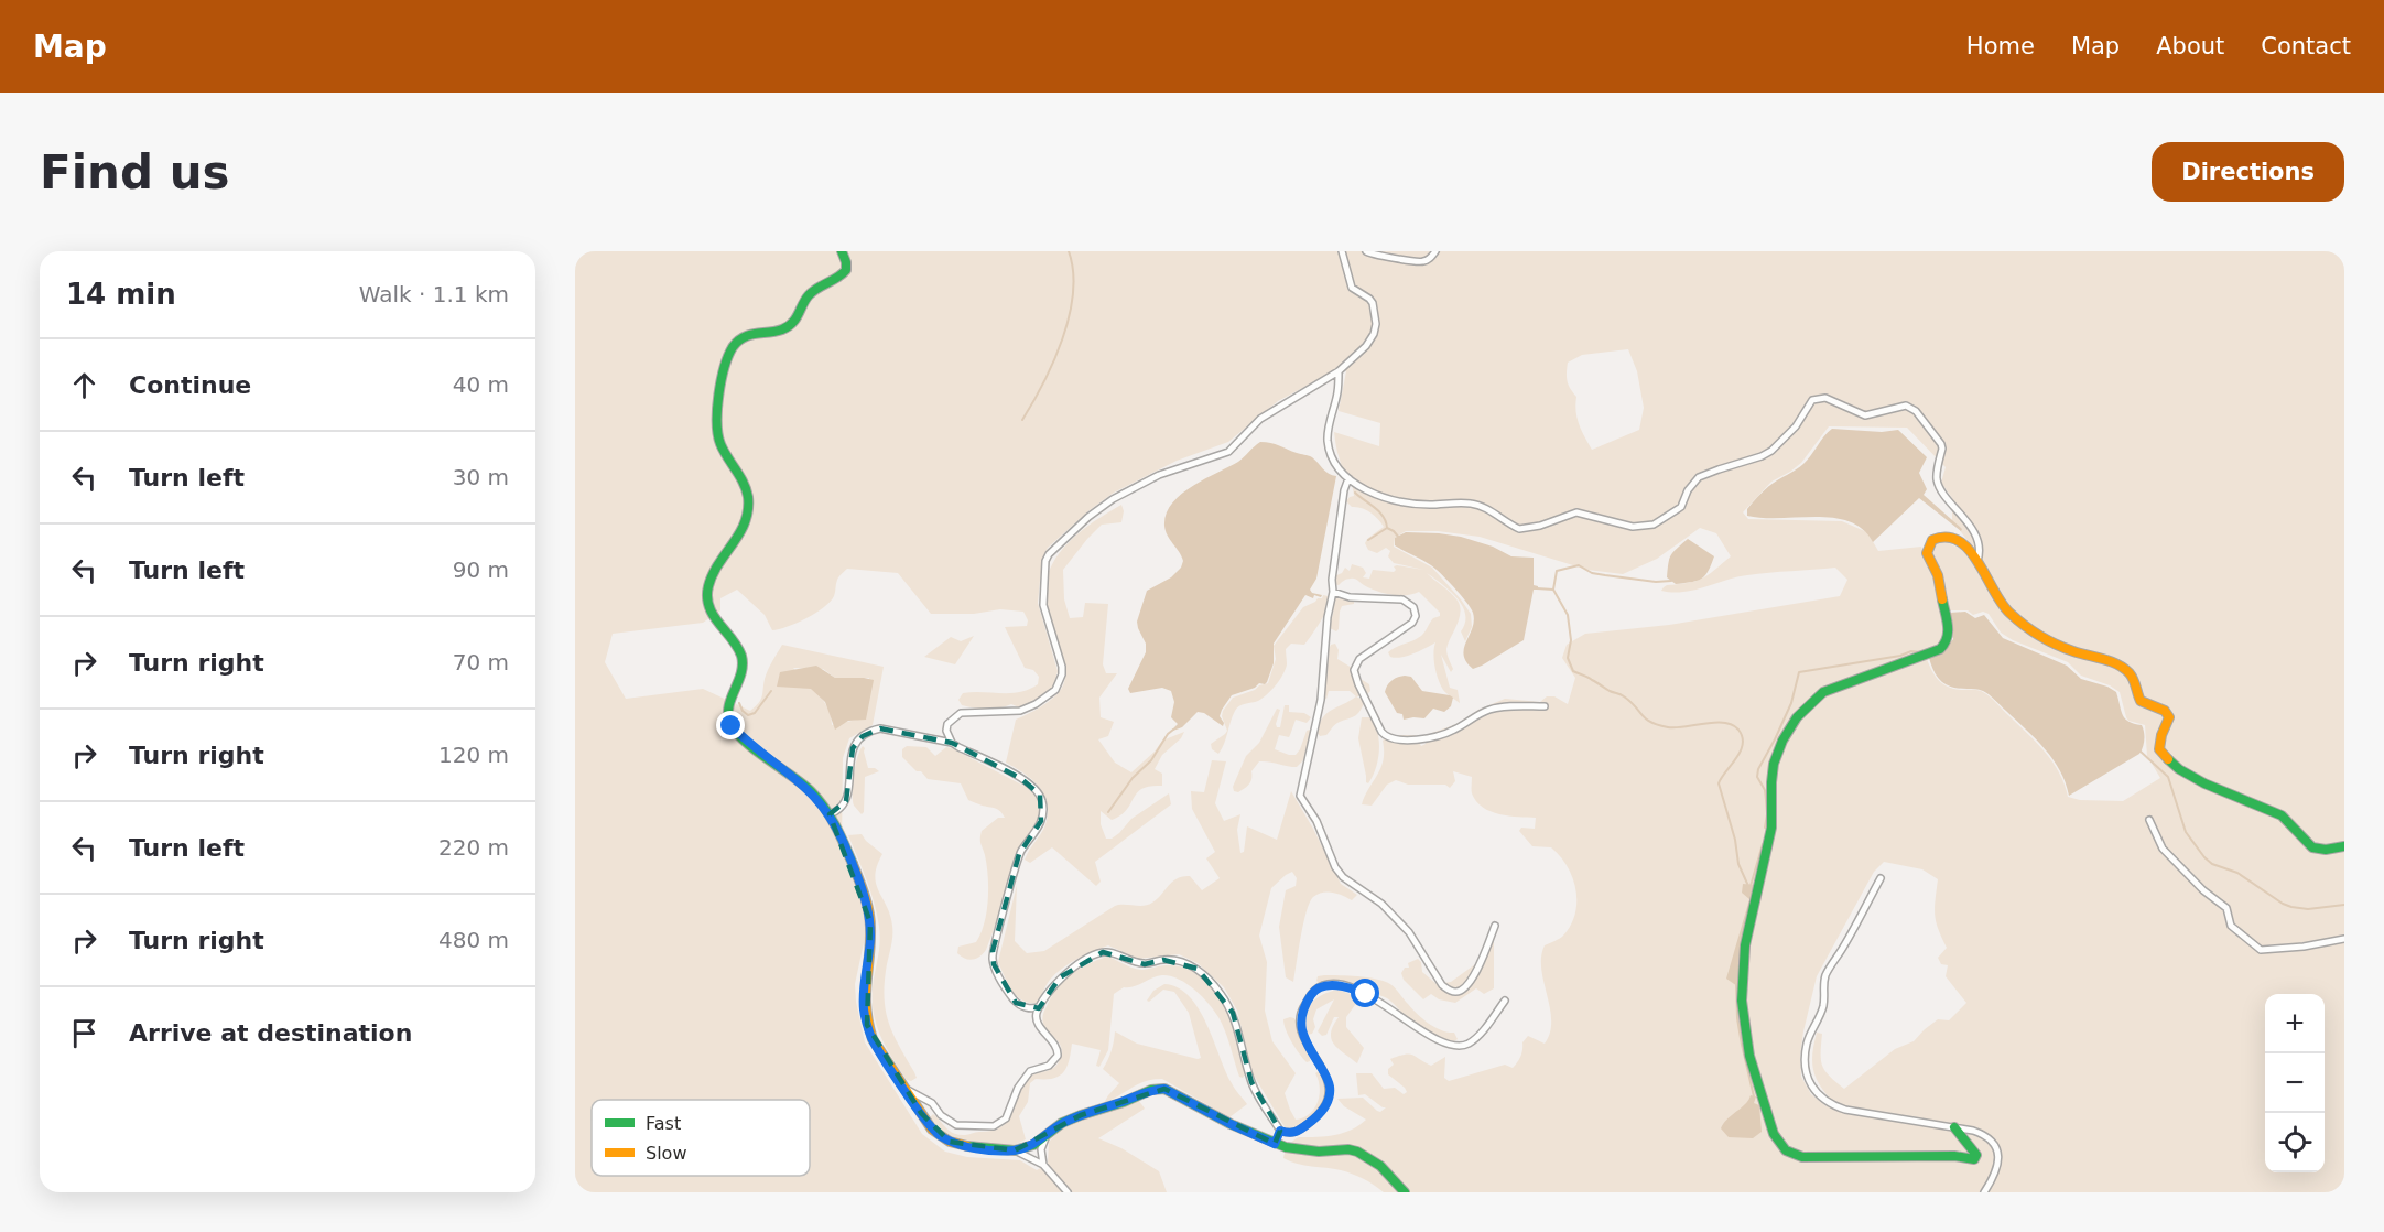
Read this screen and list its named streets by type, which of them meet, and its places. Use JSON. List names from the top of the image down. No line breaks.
{"legend":["Fast","Slow"],"page":{"header":"Map","nav":["Home","Map","About","Contact"],"buttons":"Directions","title":"Find us","heading":["14 min","Walk · 1.1 km"],"list":[["Continue","40 m"],["Turn left","30 m"],["Turn left","90 m"],["Turn right","70 m"],["Turn right","120 m"],["Turn left","220 m"],["Turn right","480 m"],"Arrive at destination"],"map_buttons":["+","−"]}}
